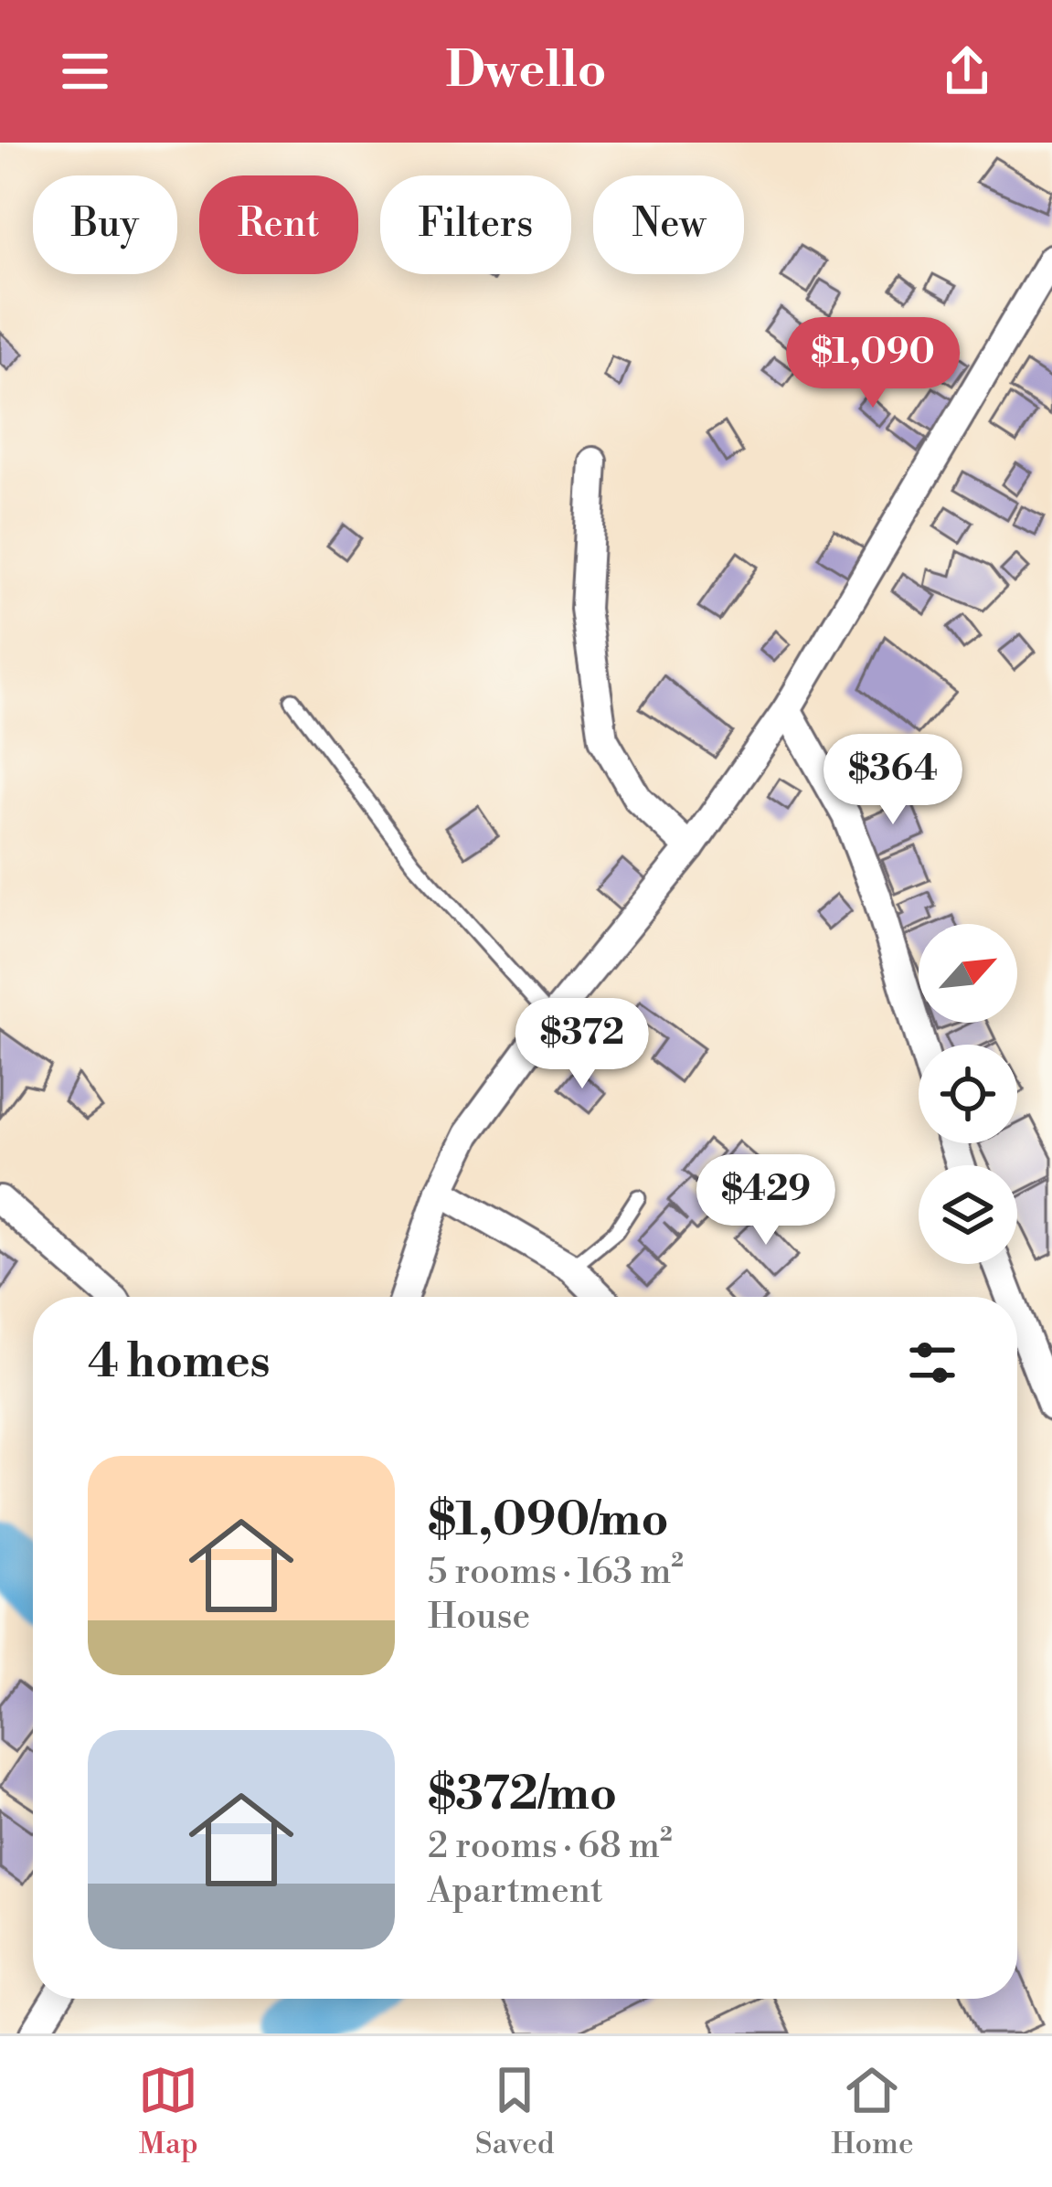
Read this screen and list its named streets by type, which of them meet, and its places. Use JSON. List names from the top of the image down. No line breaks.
{"north":"top right","page":{"header":"Dwello","chip":["Buy","Rent","Filters","New"],"price":["$1,090","$364","$372","$429"],"heading":"4 homes","list":[{"name":"$1,090/mo","note":"5 rooms · 163 m² · House"},{"name":"$372/mo","note":"2 rooms · 68 m² · Apartment"}],"tabs":["Map","Saved","Home"]}}
